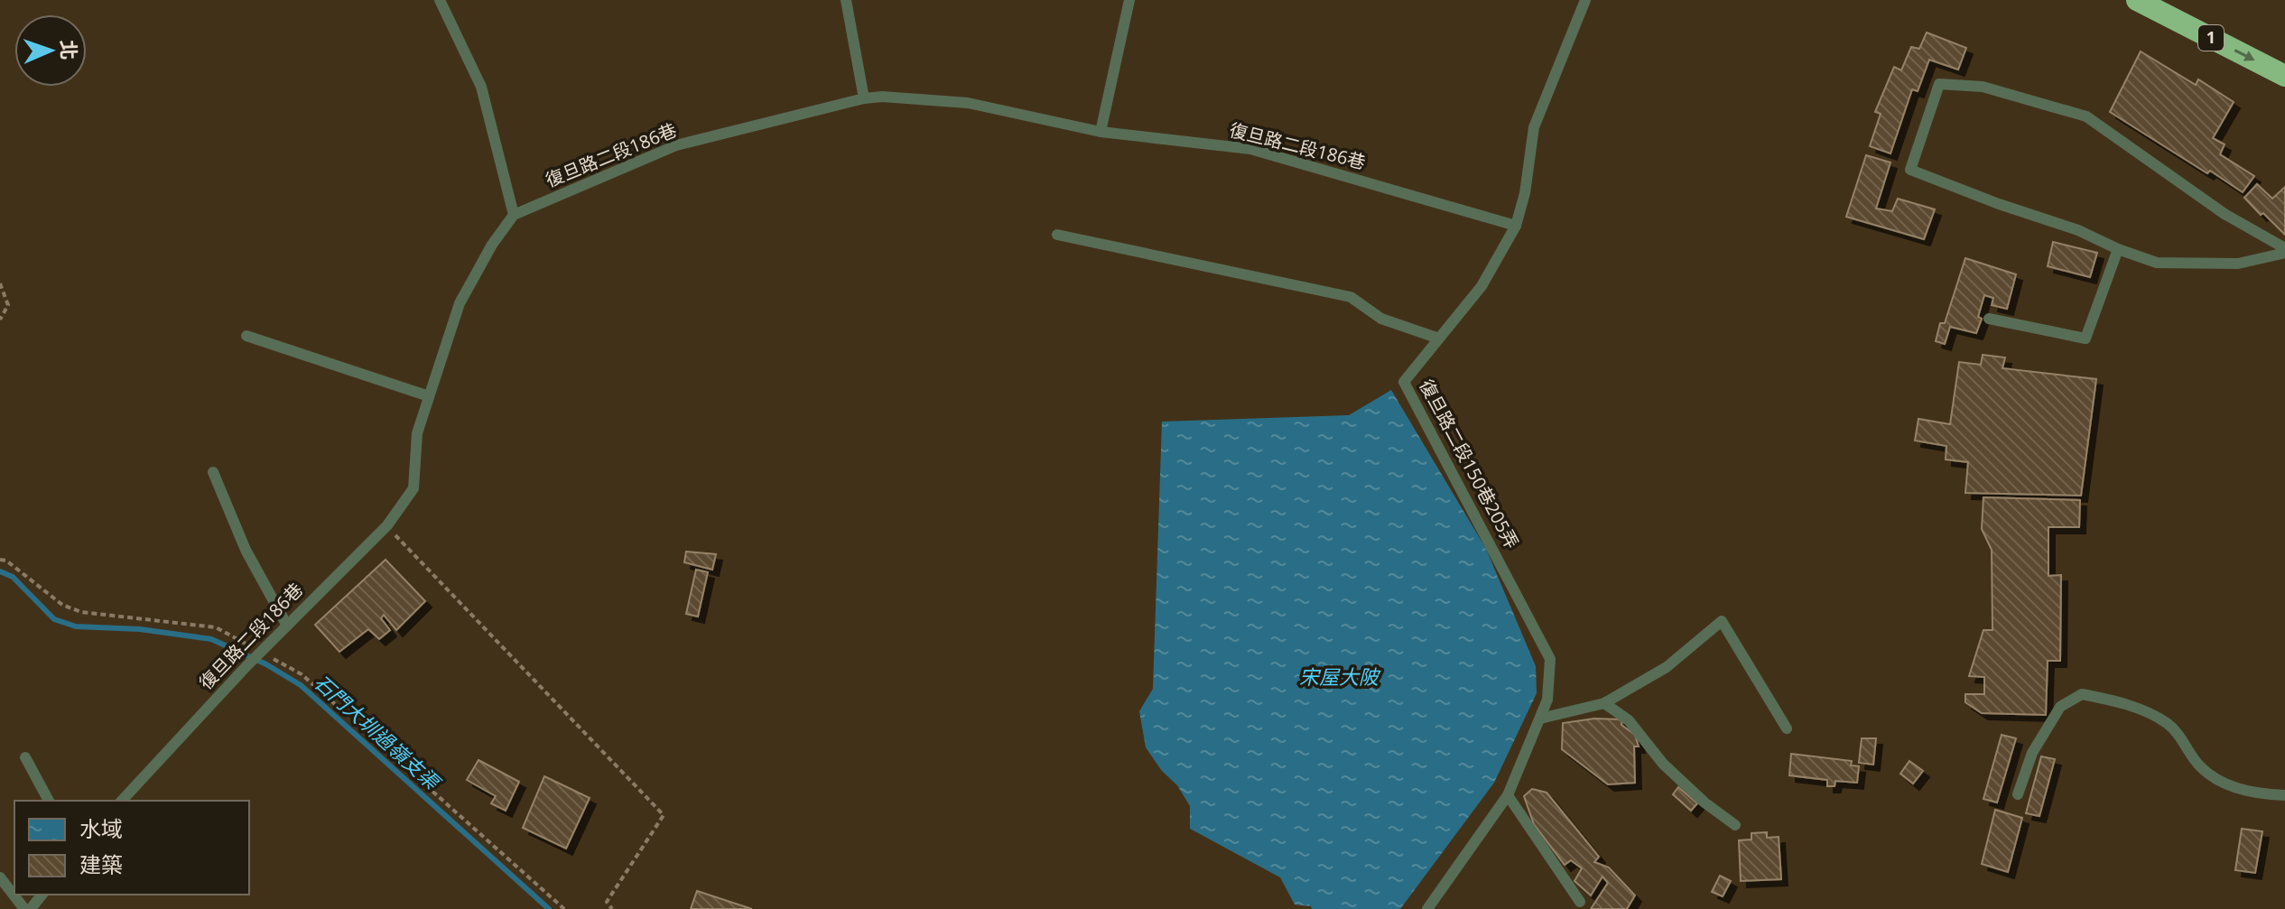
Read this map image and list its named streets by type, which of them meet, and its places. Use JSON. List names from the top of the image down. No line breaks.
{"streets":{"highway":["1"],"lane":["復旦路二段186巷","復旦路二段150巷205弄"]},"crossings":[["復旦路二段186巷","復旦路二段150巷205弄"]],"water":["宋屋大陂","石門大圳過嶺支渠"],"legend":["水域","建築"],"north":"right"}
